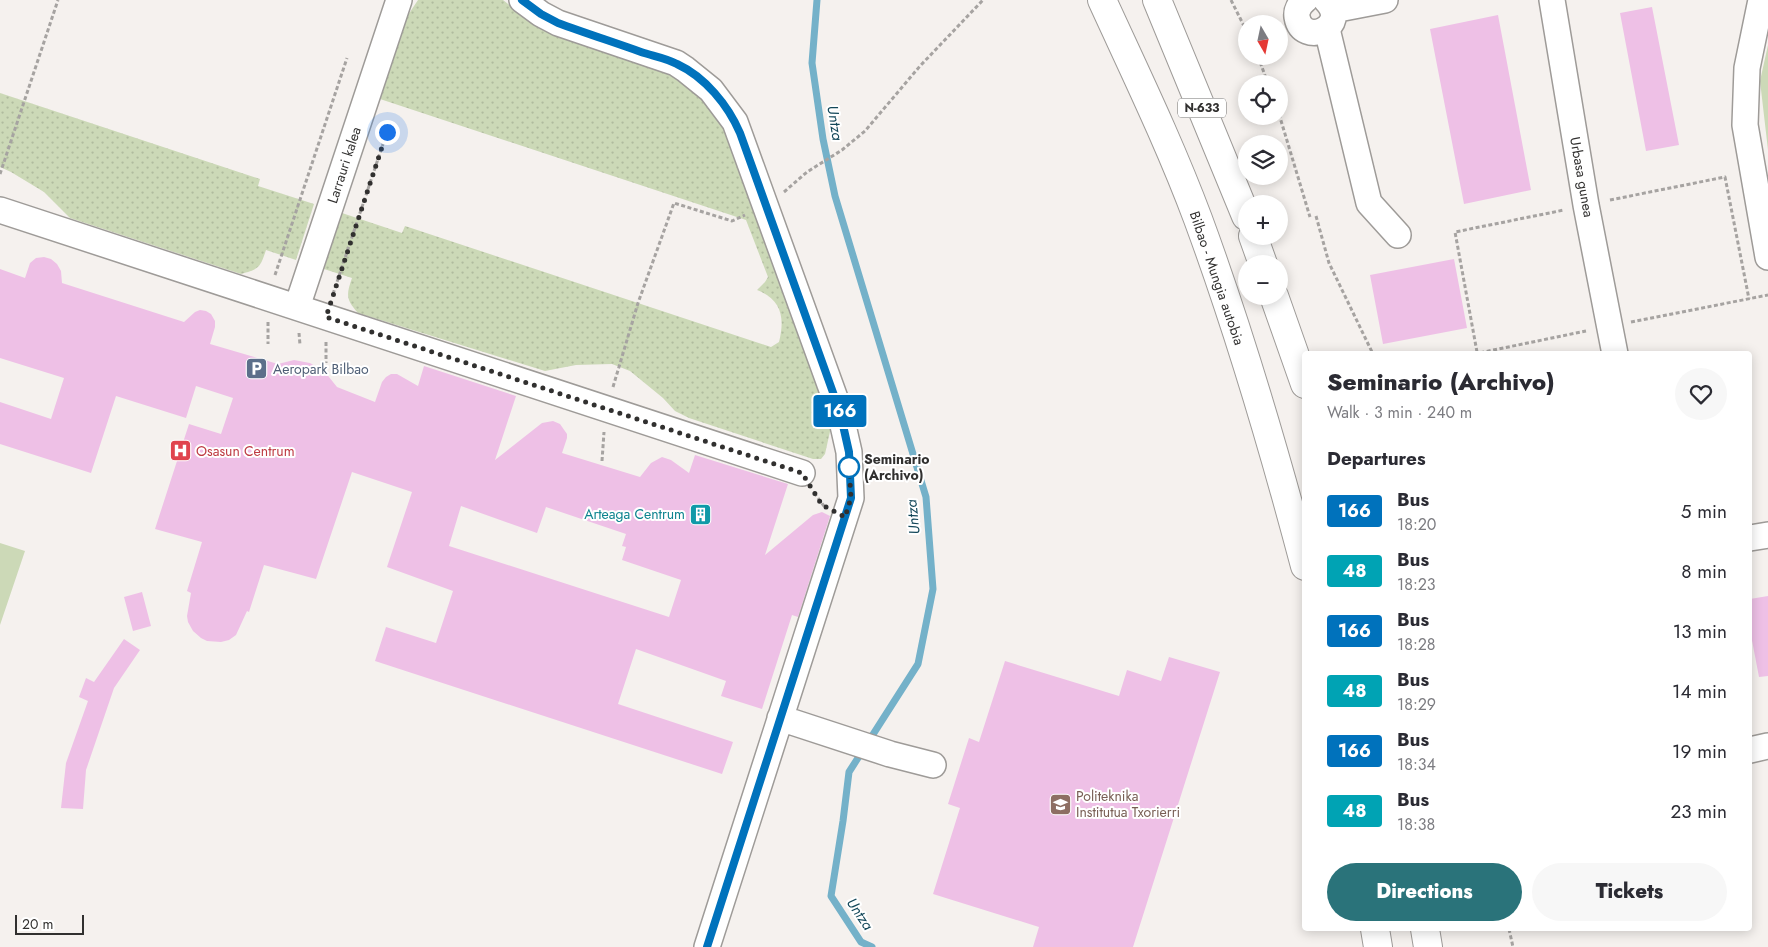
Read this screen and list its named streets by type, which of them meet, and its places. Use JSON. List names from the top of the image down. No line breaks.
{"streets":{"highway":["N-633","Bilbao - Mungia autobia"],"street":["Larrauri kalea","Urbasa gunea"]},"water":["Untza"],"places":{"parking":["Aeropark Bilbao"],"hospital":["Osasun Centrum"],"other":["Seminario (Archivo)"],"building":["Arteaga Centrum"],"school or university":["Politeknika Institutua Txorierri"]},"lines":["bus line 166"],"scale_bar":"20 m","north":"bottom","page":{"on_map":"166","map_buttons":["+","−"],"heading":[["Seminario (Archivo)","Walk · 3 min · 240 m"],"Departures"],"list":[{"mark":"166","name":"Bus","note":"18:20","value":"5 min"},{"mark":"48","name":"Bus","note":"18:23","value":"8 min"},{"mark":"166","name":"Bus","note":"18:28","value":"13 min"},{"mark":"48","name":"Bus","note":"18:29","value":"14 min"},{"mark":"166","name":"Bus","note":"18:34","value":"19 min"},{"mark":"48","name":"Bus","note":"18:38","value":"23 min"}],"buttons":["Directions","Tickets"],"scale":"20 m"}}
